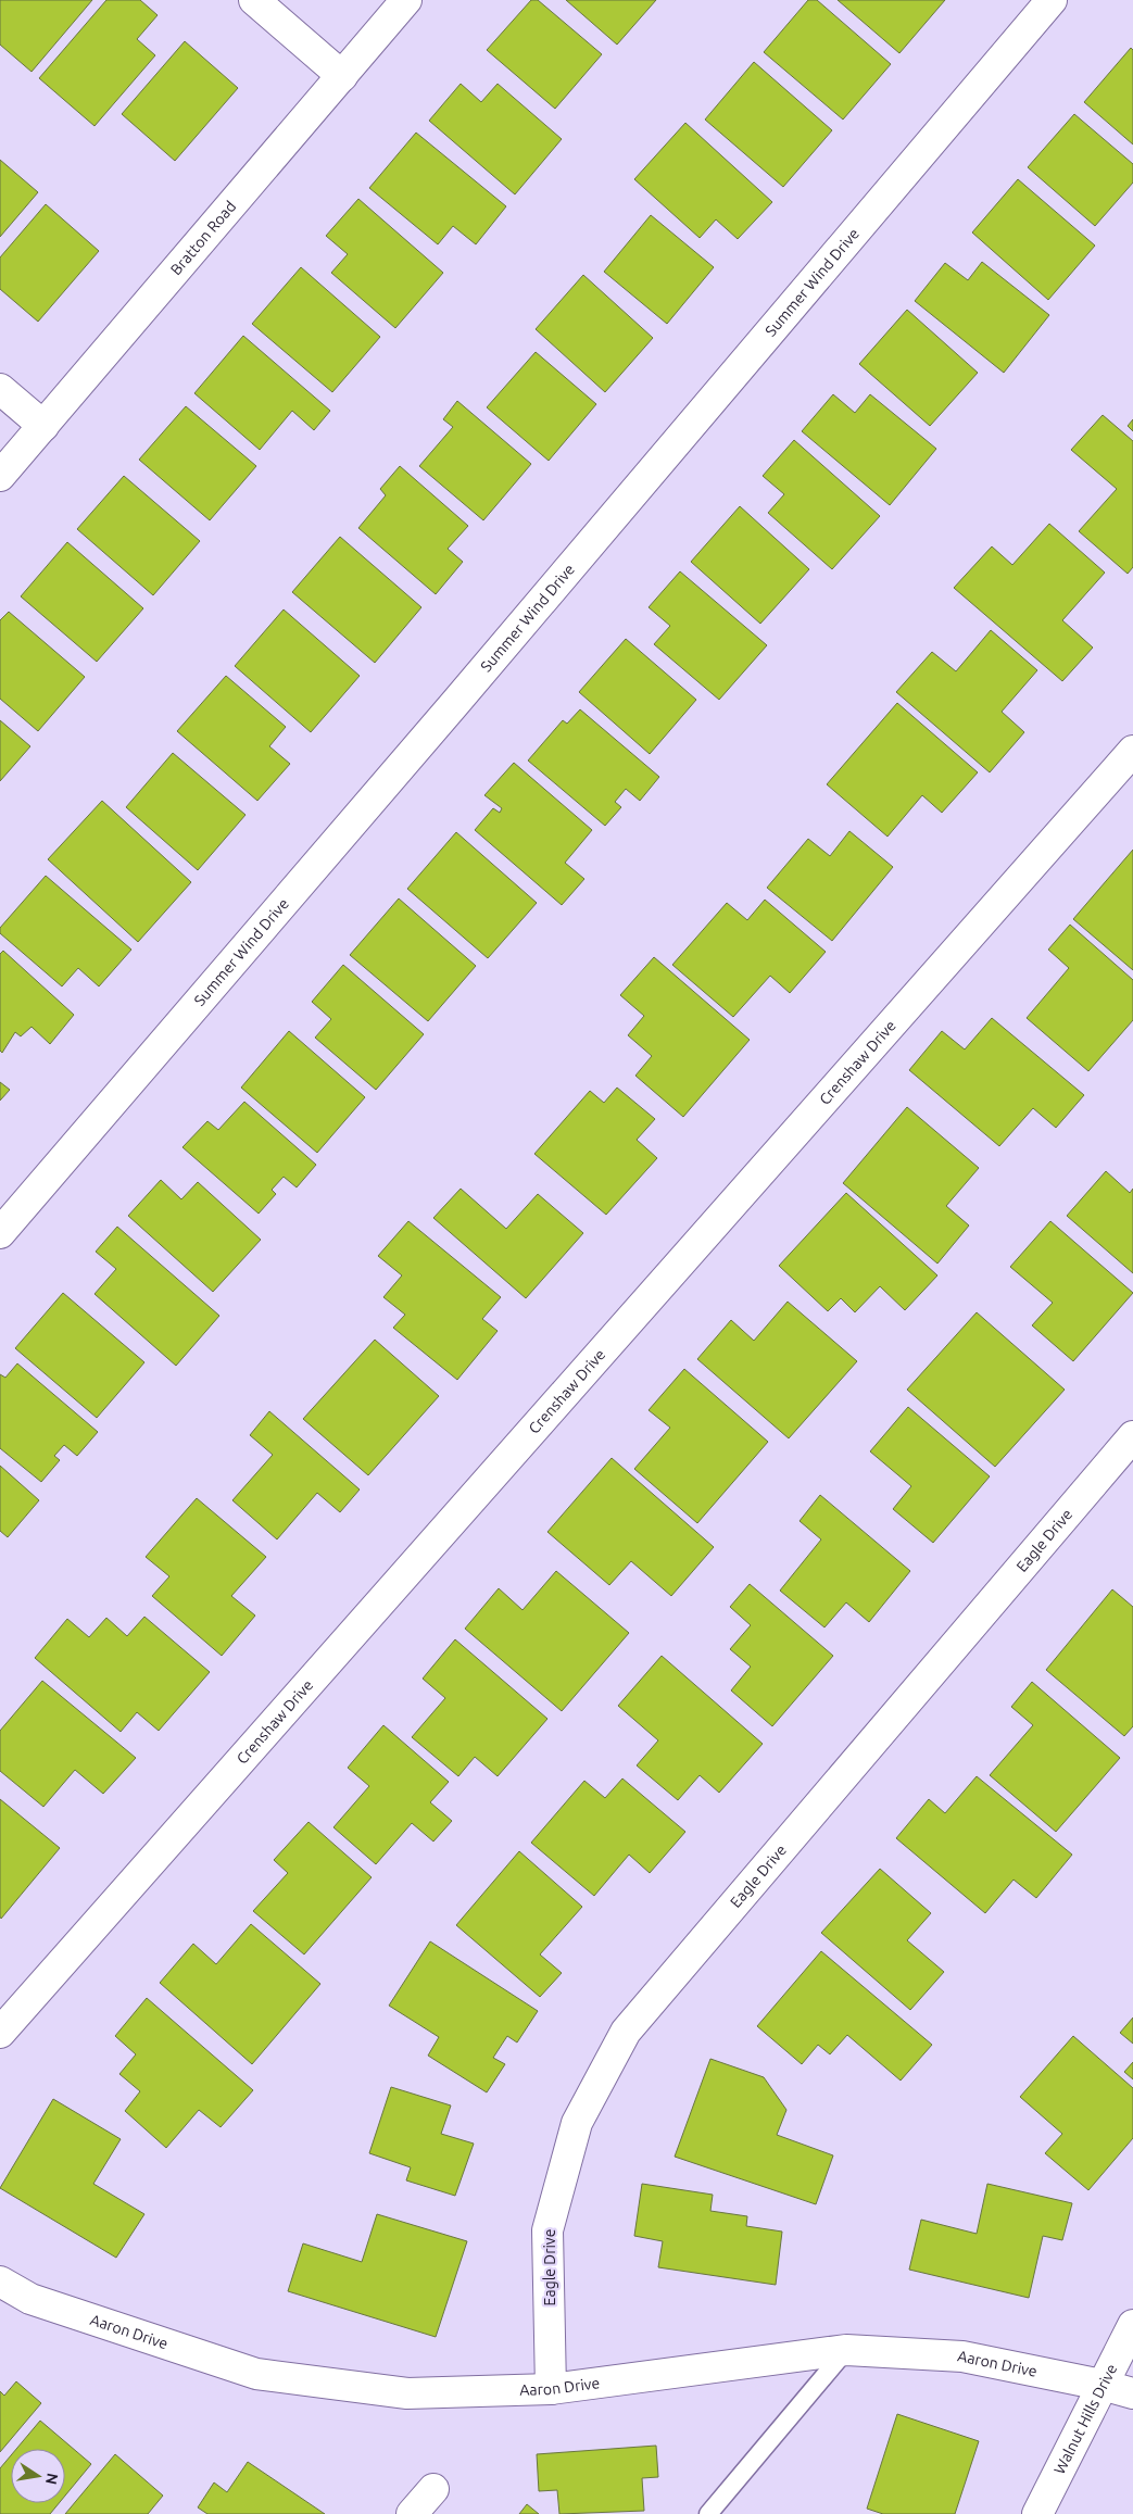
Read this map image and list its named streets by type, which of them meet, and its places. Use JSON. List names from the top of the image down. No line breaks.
{"streets":{"street":["Bratton Road","Summer Wind Drive","Crenshaw Drive","Eagle Drive","Aaron Drive","Walnut Hills Drive"]},"crossings":[["Eagle Drive","Aaron Drive"],["Aaron Drive","Walnut Hills Drive"]],"north":"right"}
